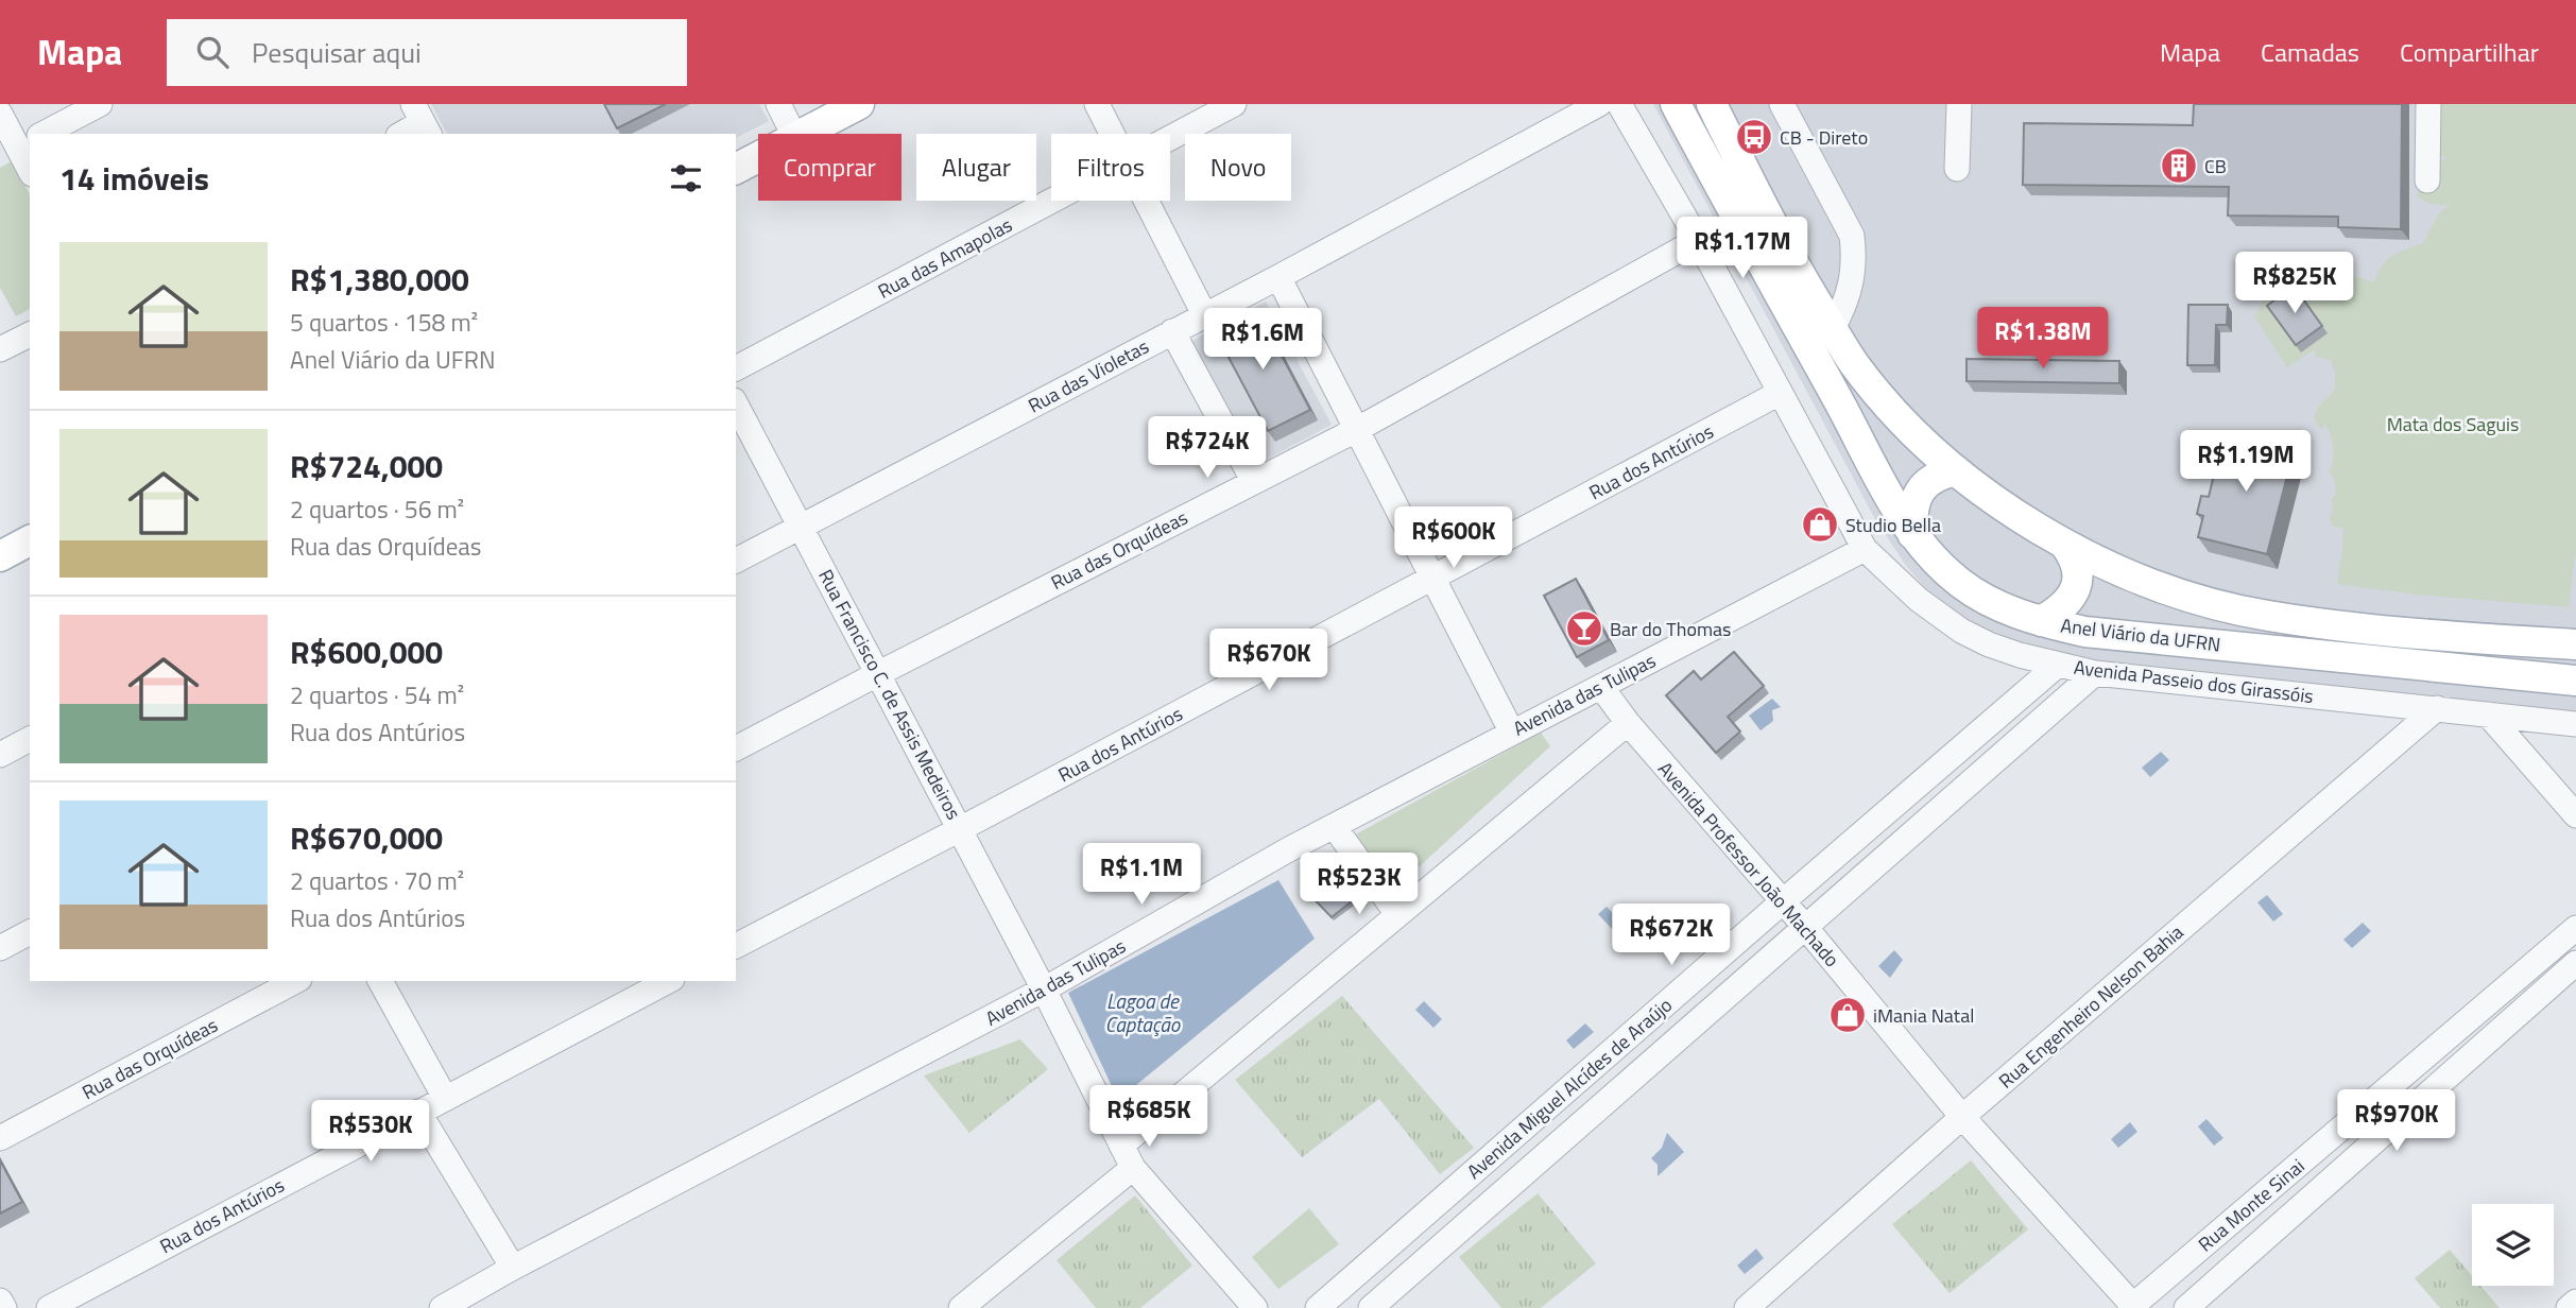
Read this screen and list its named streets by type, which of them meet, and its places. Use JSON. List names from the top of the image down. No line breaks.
{"streets":{"main road":["Anel Viário da UFRN"],"street":["Rua das Amapolas","Rua das Violetas","Rua dos Antúrios","Rua das Orquídeas","Avenida Passeio dos Girassóis","Rua Francisco C. de Assis Medeiros","Avenida das Tulipas","Avenida Professor João Machado","Rua Engenheiro Nelson Bahia","Avenida Miguel Alcídes de Araújo","Rua Monte Sinai"]},"crossings":[["Rua das Violetas","Rua Francisco C. de Assis Medeiros"],["Rua dos Antúrios","Avenida Passeio dos Girassóis"],["Rua dos Antúrios","Rua Francisco C. de Assis Medeiros"],["Rua das Orquídeas","Avenida Passeio dos Girassóis"],["Rua das Orquídeas","Rua Francisco C. de Assis Medeiros"],["Avenida Passeio dos Girassóis","Avenida das Tulipas"],["Avenida Passeio dos Girassóis","Rua Engenheiro Nelson Bahia"],["Avenida Passeio dos Girassóis","Avenida Miguel Alcídes de Araújo"],["Rua Francisco C. de Assis Medeiros","Avenida das Tulipas"],["Avenida das Tulipas","Avenida Professor João Machado"],["Avenida Professor João Machado","Rua Engenheiro Nelson Bahia"],["Avenida Professor João Machado","Avenida Miguel Alcídes de Araújo"],["Avenida Professor João Machado","Rua Monte Sinai"]],"water":["Lagoa de Captação"],"parks":["Mata dos Saguis"],"places":{"bus stop":["CB - Direto"],"building":["CB"],"shop":["Studio Bella","iMania Natal"],"bar":["Bar do Thomas"]},"page":{"header":"Mapa","search":"Pesquisar aqui","nav":["Mapa","Camadas","Compartilhar"],"chip":["Comprar","Alugar","Filtros","Novo"],"heading":"14 imóveis","price":["R$1.17M","R$825K","R$1.38M","R$1.6M","R$724K","R$1.19M","R$600K","R$670K","R$1.1M","R$523K","R$672K","R$685K","R$970K","R$530K"],"list":[{"name":"R$1,380,000","note":"5 quartos · 158 m² · Anel Viário da UFRN"},{"name":"R$724,000","note":"2 quartos · 56 m² · Rua das Orquídeas"},{"name":"R$600,000","note":"2 quartos · 54 m² · Rua dos Antúrios"},{"name":"R$670,000","note":"2 quartos · 70 m² · Rua dos Antúrios"}]}}
